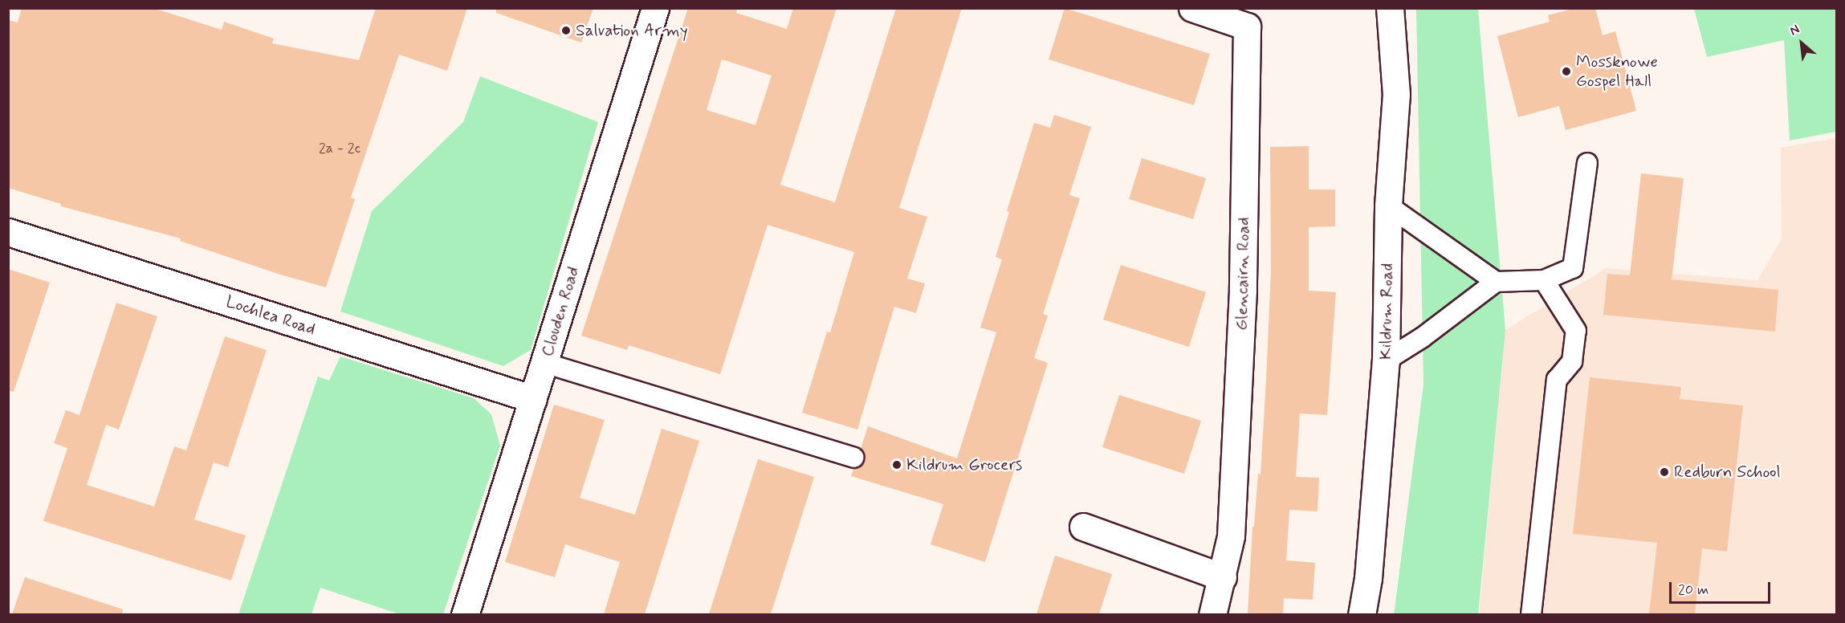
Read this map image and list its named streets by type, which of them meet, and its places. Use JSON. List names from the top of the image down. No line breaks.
{"streets":{"street":["Glencairn Road","Clouden Road","Kildrum Road","Lochlea Road"]},"crossings":[["Clouden Road","Lochlea Road"]],"places":["Salvation Army","Mossknowe Gospel Hall","Kildrum Grocers","Redburn School"],"house_numbers":["2a - 2c"],"scale_bar":"20 m","north":"top left"}
